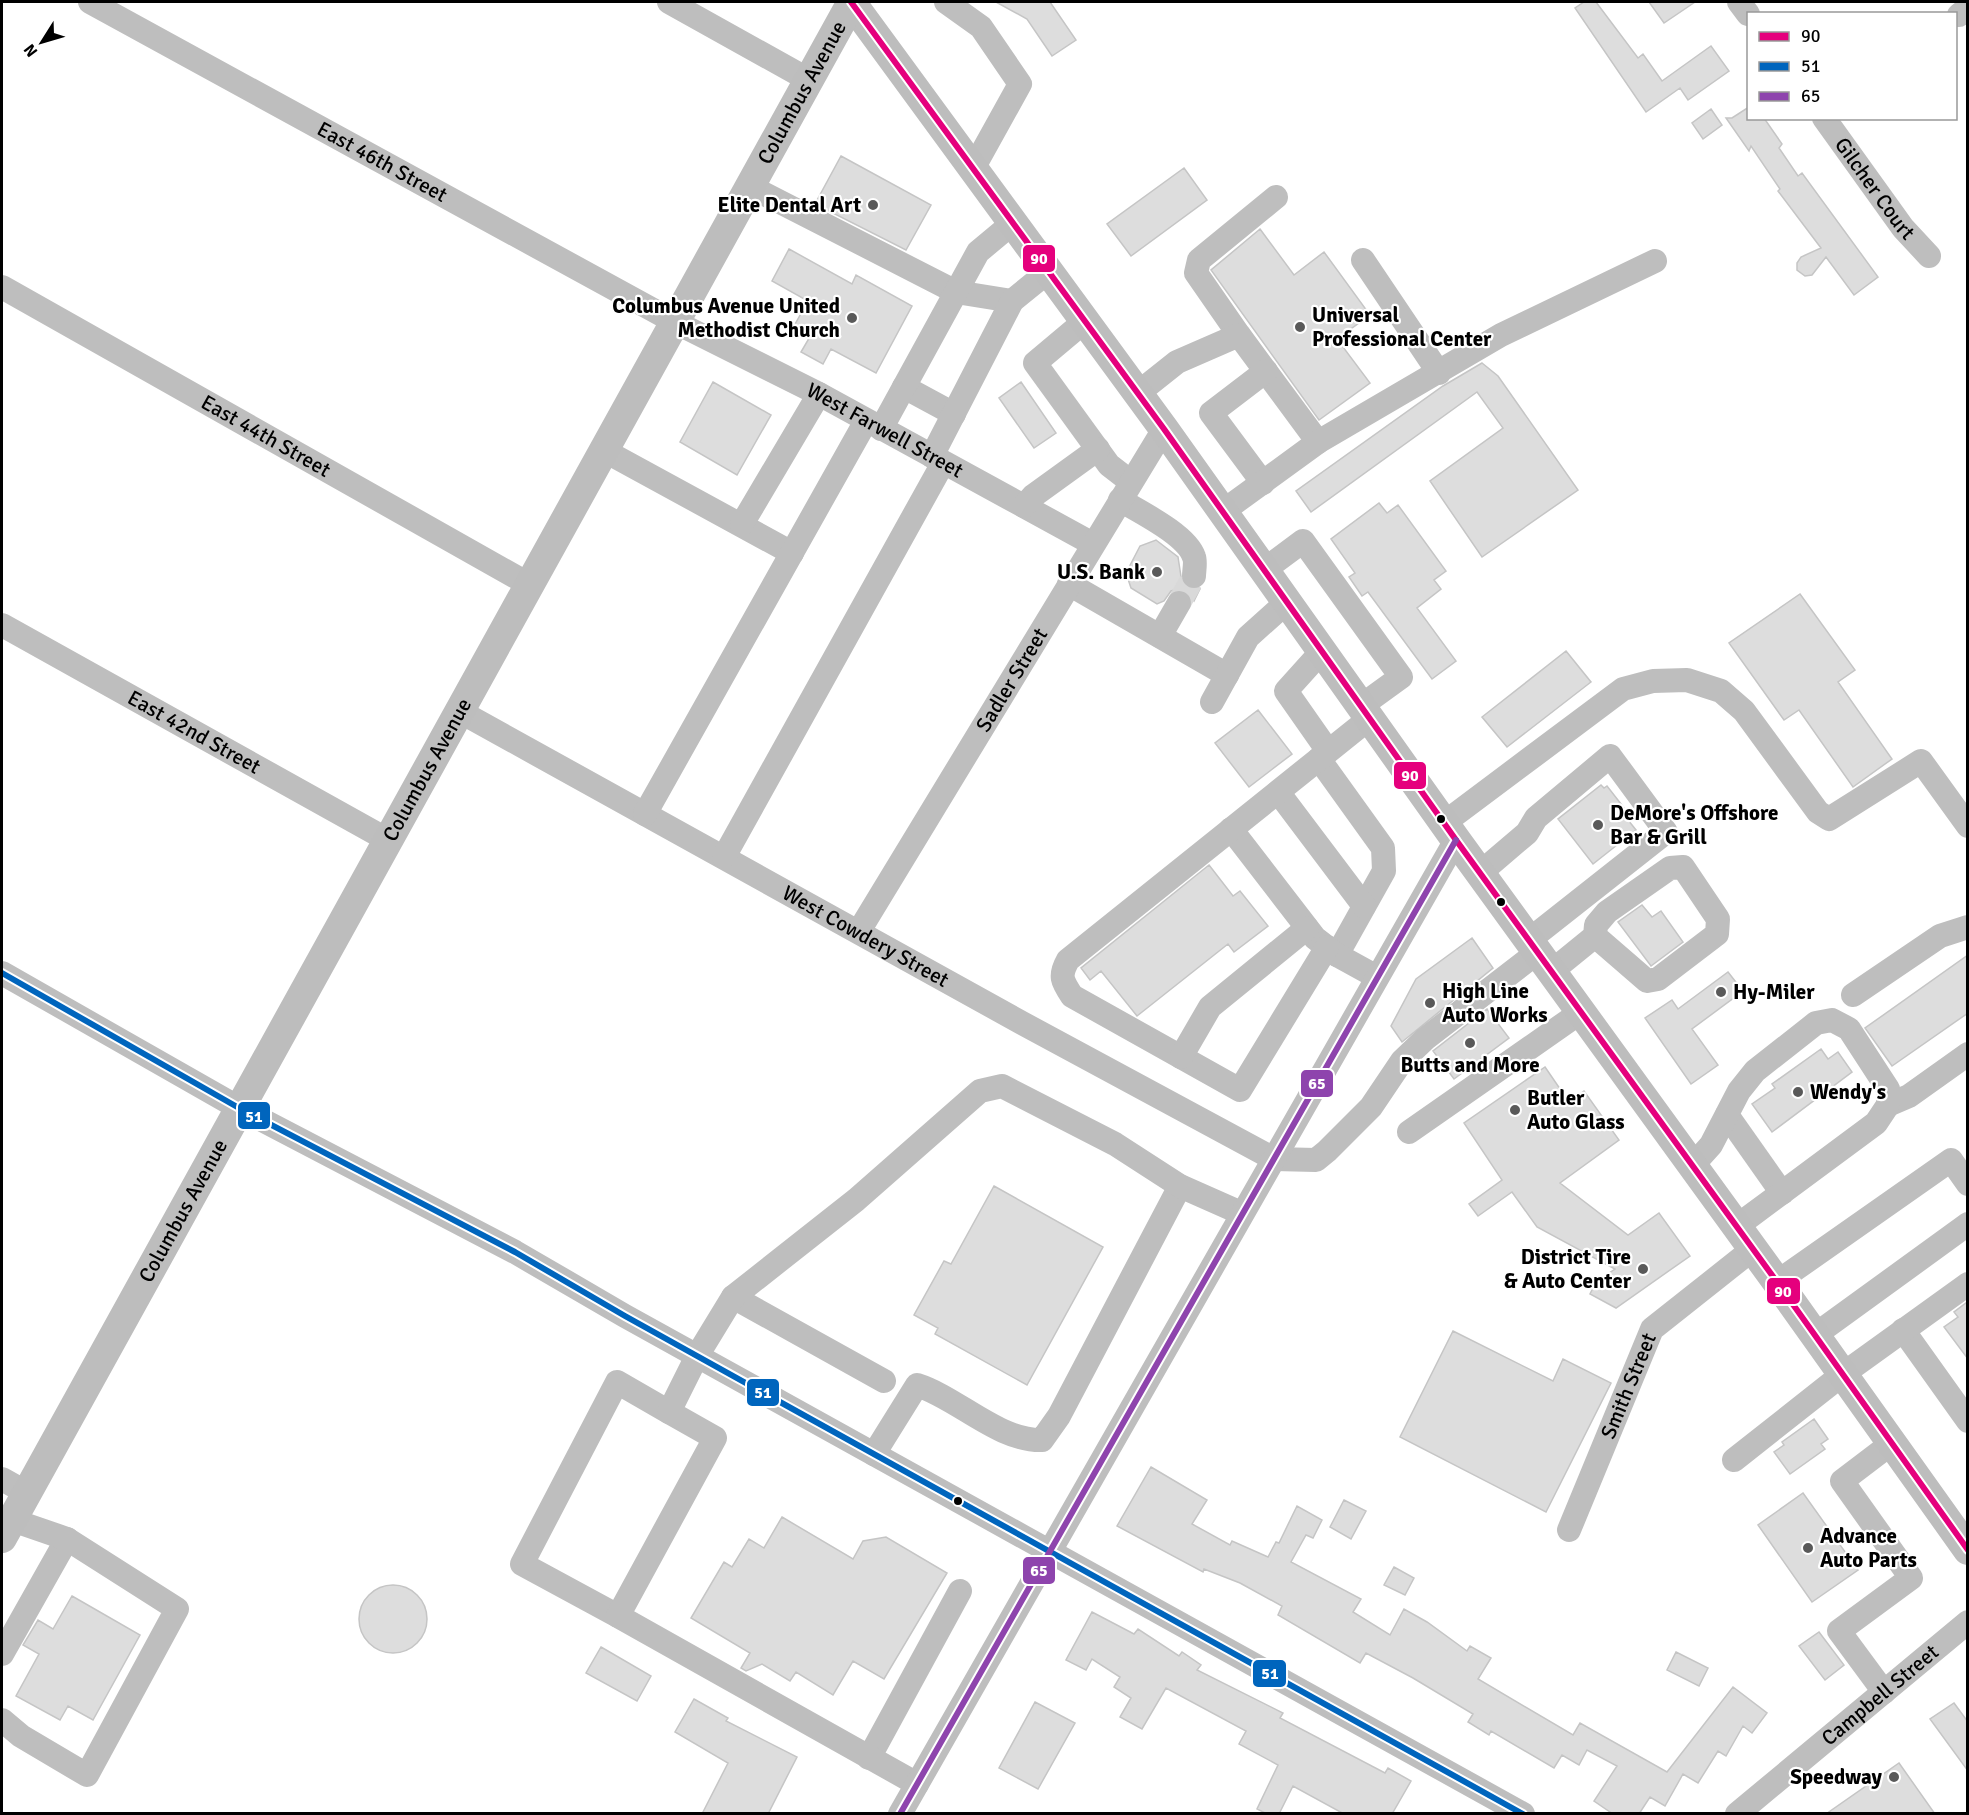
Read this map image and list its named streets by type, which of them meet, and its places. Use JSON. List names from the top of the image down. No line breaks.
{"streets":{"main road":["Columbus Avenue"],"street":["East 46th Street","Gilcher Court","West Farwell Street","East 44th Street","Sadler Street","East 42nd Street","West Cowdery Street","Smith Street","Campbell Street"]},"crossings":[["Columbus Avenue","East 46th Street"],["Columbus Avenue","West Farwell Street"],["Columbus Avenue","East 44th Street"],["Columbus Avenue","East 42nd Street"],["Columbus Avenue","West Cowdery Street"],["East 46th Street","West Farwell Street"],["West Farwell Street","Sadler Street"],["Sadler Street","West Cowdery Street"]],"places":["Elite Dental Art","Columbus Avenue United Methodist Church","Universal Professional Center","U.S. Bank","DeMore's Offshore Bar & Grill","Hy-Miler","High Line Auto Works","Butts and More","Wendy's","Butler Auto Glass","District Tire & Auto Center","Advance Auto Parts","Speedway"],"lines":["transit line 90","transit line 65","transit line 51"],"legend":["90","51","65"],"north":"bottom left"}
